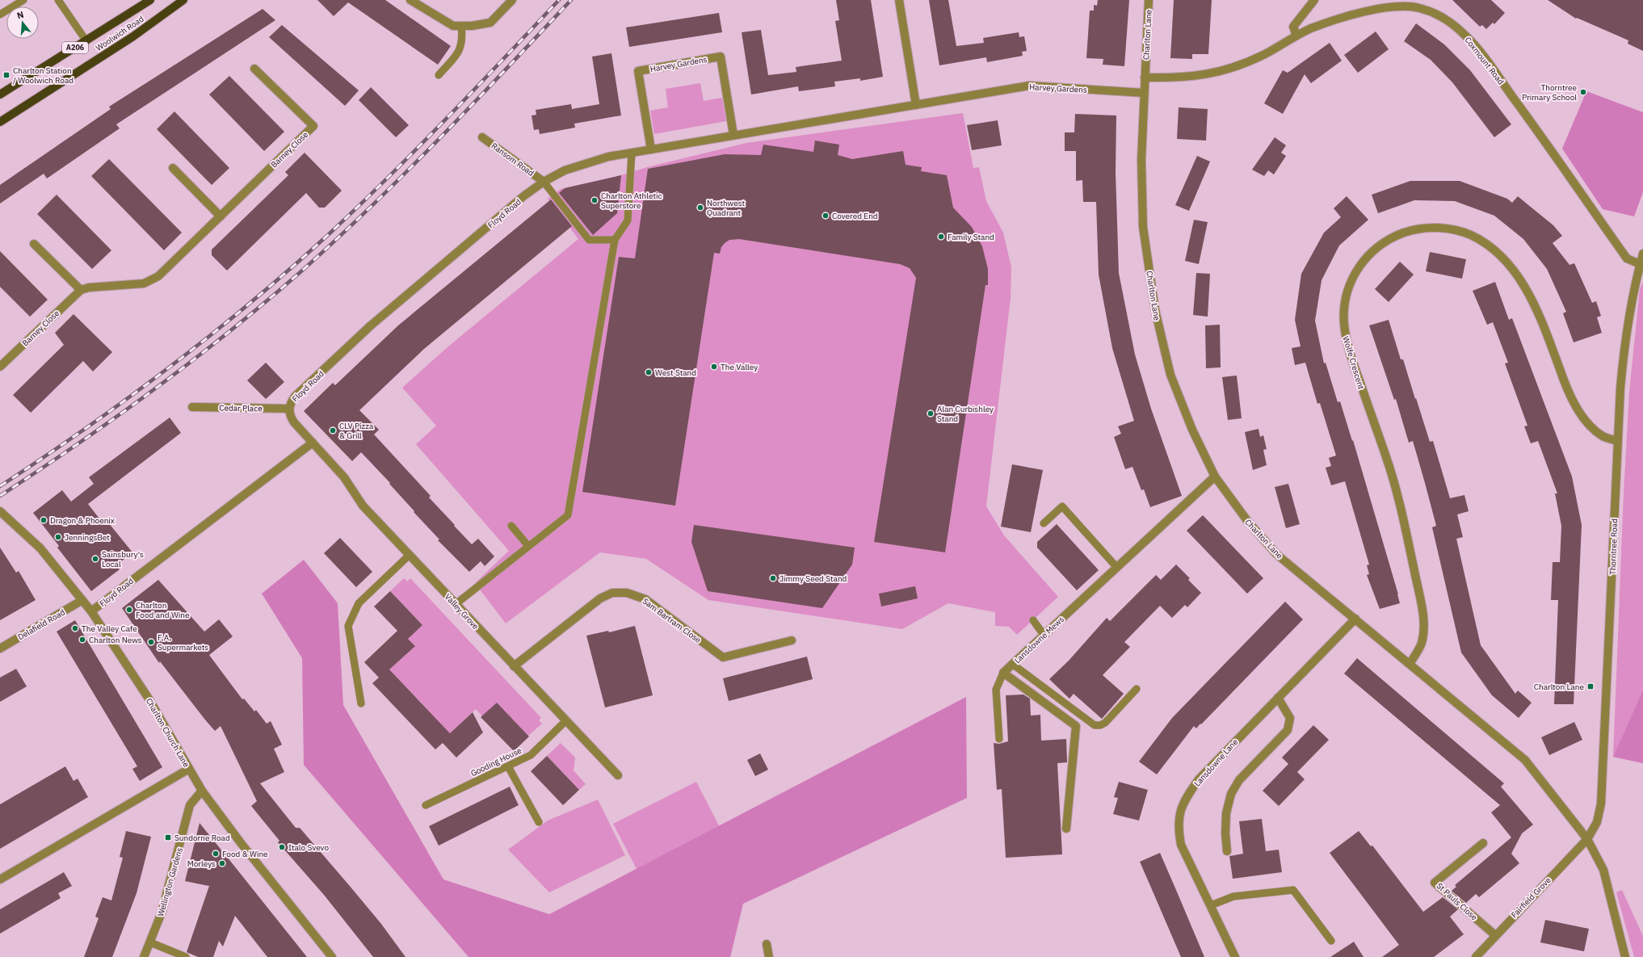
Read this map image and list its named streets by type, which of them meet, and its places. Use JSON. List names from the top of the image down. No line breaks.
{"streets":{"main road":["Woolwich Road","A206"],"street":["Charlton Lane","Coxmount Road","Harvey Gardens","Barney Close","Ransom Road","Floyd Road","Wolfe Crescent","Cedar Place","Thorntree Road","Valley Grove","Sam Bartram Close","Delafield Road","Lansdowne Mews","Charlton Church Lane","Lansdowne Lane","Wellington Gardens","Fairfield Grove","St Pauls Close"],"lane":["Gooding House"]},"crossings":[["Charlton Lane","Coxmount Road"],["Charlton Lane","Harvey Gardens"],["Charlton Lane","Wolfe Crescent"],["Charlton Lane","Thorntree Road"],["Charlton Lane","Lansdowne Mews"],["Charlton Lane","Lansdowne Lane"],["Charlton Lane","Fairfield Grove"],["Coxmount Road","Thorntree Road"],["Harvey Gardens","Ransom Road"],["Harvey Gardens","Floyd Road"],["Ransom Road","Floyd Road"],["Floyd Road","Cedar Place"],["Floyd Road","Valley Grove"],["Floyd Road","Charlton Church Lane"],["Wolfe Crescent","Thorntree Road"],["Thorntree Road","Fairfield Grove"],["Valley Grove","Sam Bartram Close"],["Valley Grove","Gooding House"],["Delafield Road","Charlton Church Lane"],["Charlton Church Lane","Wellington Gardens"],["Fairfield Grove","St Pauls Close"]],"places":{"transit":["Charlton Station / Woolwich Road","Charlton Lane","Sundorne Road"],"other":["Thorntree Primary School","Charlton Athletic Superstore","Northwest Quadrant","Covered End","Family Stand","The Valley","West Stand","Alan Curbishley Stand","CLV Pizza & Grill","Dragon & Phoenix","JenningsBet","Sainsbury's Local","Jimmy Seed Stand","Charlton Food and Wine","The Valley Cafe","Charlton News","F.A. Supermarkets","Italo Svevo","Food & Wine","Morleys"]},"north":"top"}
